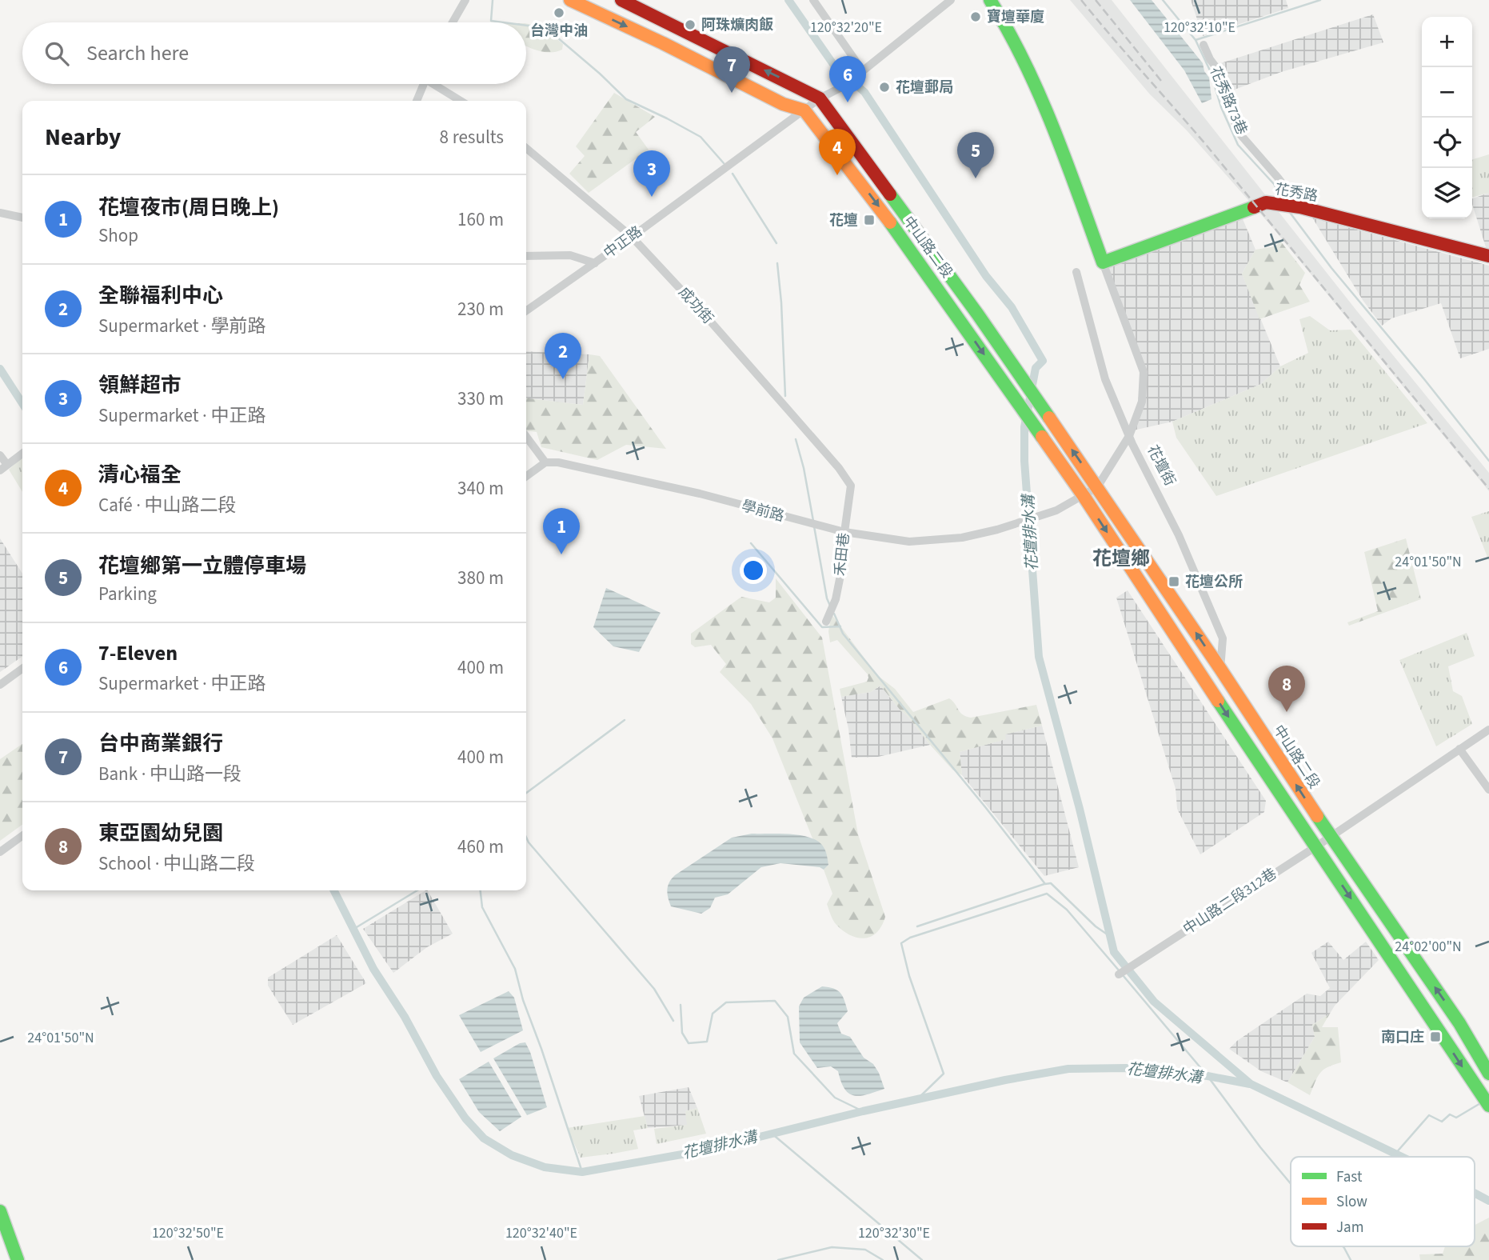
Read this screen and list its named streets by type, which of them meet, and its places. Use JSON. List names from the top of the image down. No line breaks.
{"streets":{"main road":["花秀路","中山路二段"],"street":["花秀路73巷","中正路","成功街","花壇街","學前路","禾田巷","中山路二段312巷"]},"crossings":[["花秀路73巷","花秀路"],["中正路","中山路二段"],["中正路","成功街"],["中山路二段","花壇街"],["中山路二段","學前路"],["中山路二段","中山路二段312巷"],["成功街","禾田巷"],["學前路","禾田巷"]],"districts":["花壇鄉"],"water":["花壇排水溝"],"places":{"other":["台灣中油","寶壇華廈","阿珠爌肉飯","花壇郵局"],"transit":["花壇","花壇公所","南口庄"]},"legend":["Fast","Slow","Jam"],"page":{"map_buttons":["+","−"],"search":"Search here","pins":["7","6","4","5","3","2","1","8"],"heading":["Nearby","8 results"],"list":[{"mark":"1","name":"花壇夜市(周日晚上)","note":"Shop","value":"160 m"},{"mark":"2","name":"全聯福利中心","note":"Supermarket · 學前路","value":"230 m"},{"mark":"3","name":"領鮮超市","note":"Supermarket · 中正路","value":"330 m"},{"mark":"4","name":"清心福全","note":"Café · 中山路二段","value":"340 m"},{"mark":"5","name":"花壇鄉第一立體停車場","note":"Parking","value":"380 m"},{"mark":"6","name":"7-Eleven","note":"Supermarket · 中正路","value":"400 m"},{"mark":"7","name":"台中商業銀行","note":"Bank · 中山路一段","value":"400 m"},{"mark":"8","name":"東亞園幼兒園","note":"School · 中山路二段","value":"460 m"}]},"coordinates":["120°32'20\"E","120°32'10\"E","24°01'50\"N","24°02'00\"N","120°32'50\"E","120°32'40\"E","120°32'30\"E"]}
